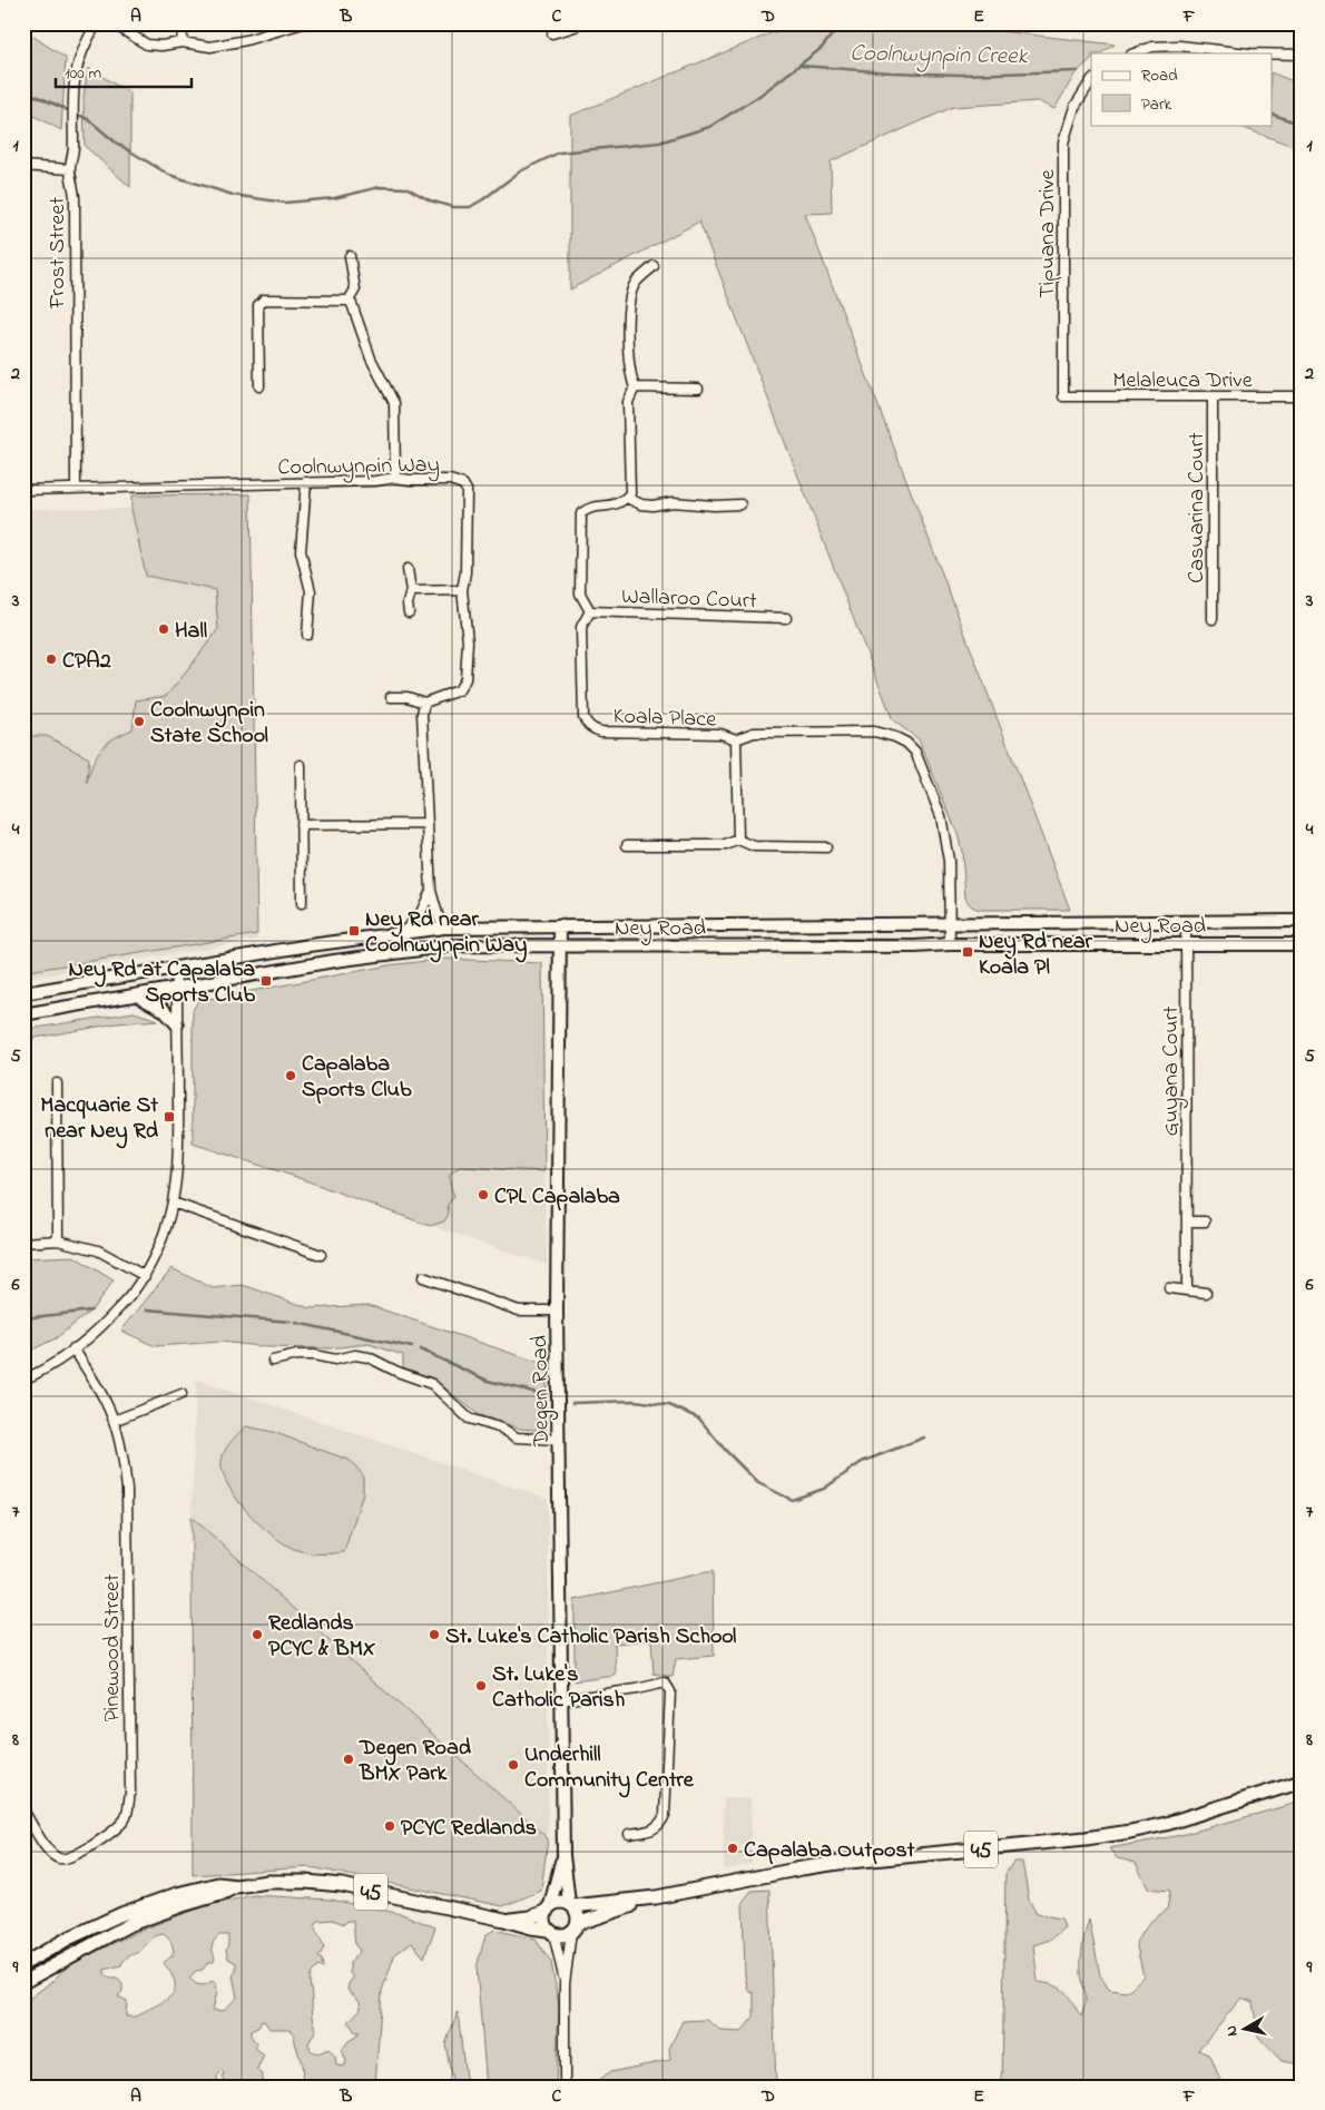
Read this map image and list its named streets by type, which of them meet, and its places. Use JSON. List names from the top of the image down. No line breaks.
{"streets":{"main road":["Ney Road","Degen Road","45"],"street":["Tipuana Drive","Frost Street","Melaleuca Drive","Coolnwynpin Way","Casuarina Court","Wallaroo Court","Koala Place","Guyana Court","Pinewood Street"]},"crossings":[["Tipuana Drive","Melaleuca Drive"],["Frost Street","Coolnwynpin Way"],["Melaleuca Drive","Casuarina Court"],["Wallaroo Court","Koala Place"],["Koala Place","Ney Road"],["Ney Road","Guyana Court"],["Ney Road","Degen Road"],["Degen Road","45"]],"water":["Coolnwynpin Creek"],"places":{"other":["Hall","CPA2","Coolnwynpin State School","Capalaba Sports Club","CPL Capalaba","Redlands PCYC & BMX","St. Luke's Catholic Parish School","St. Luke's Catholic Parish","Degen Road BMX Park","Underhill Community Centre","PCYC Redlands","Capalaba Outpost"],"transit":["Ney Rd near Coolnwynpin Way","Ney Rd near Koala Pl","Ney Rd at Capalaba Sports Club","Macquarie St near Ney Rd"]},"legend":["Road","Park"],"scale_bar":"100 m","north":"left","grid":{"columns":["A","B","C","D","E","F"],"rows":["1","2","3","4","5","6","7","8","9"]}}
